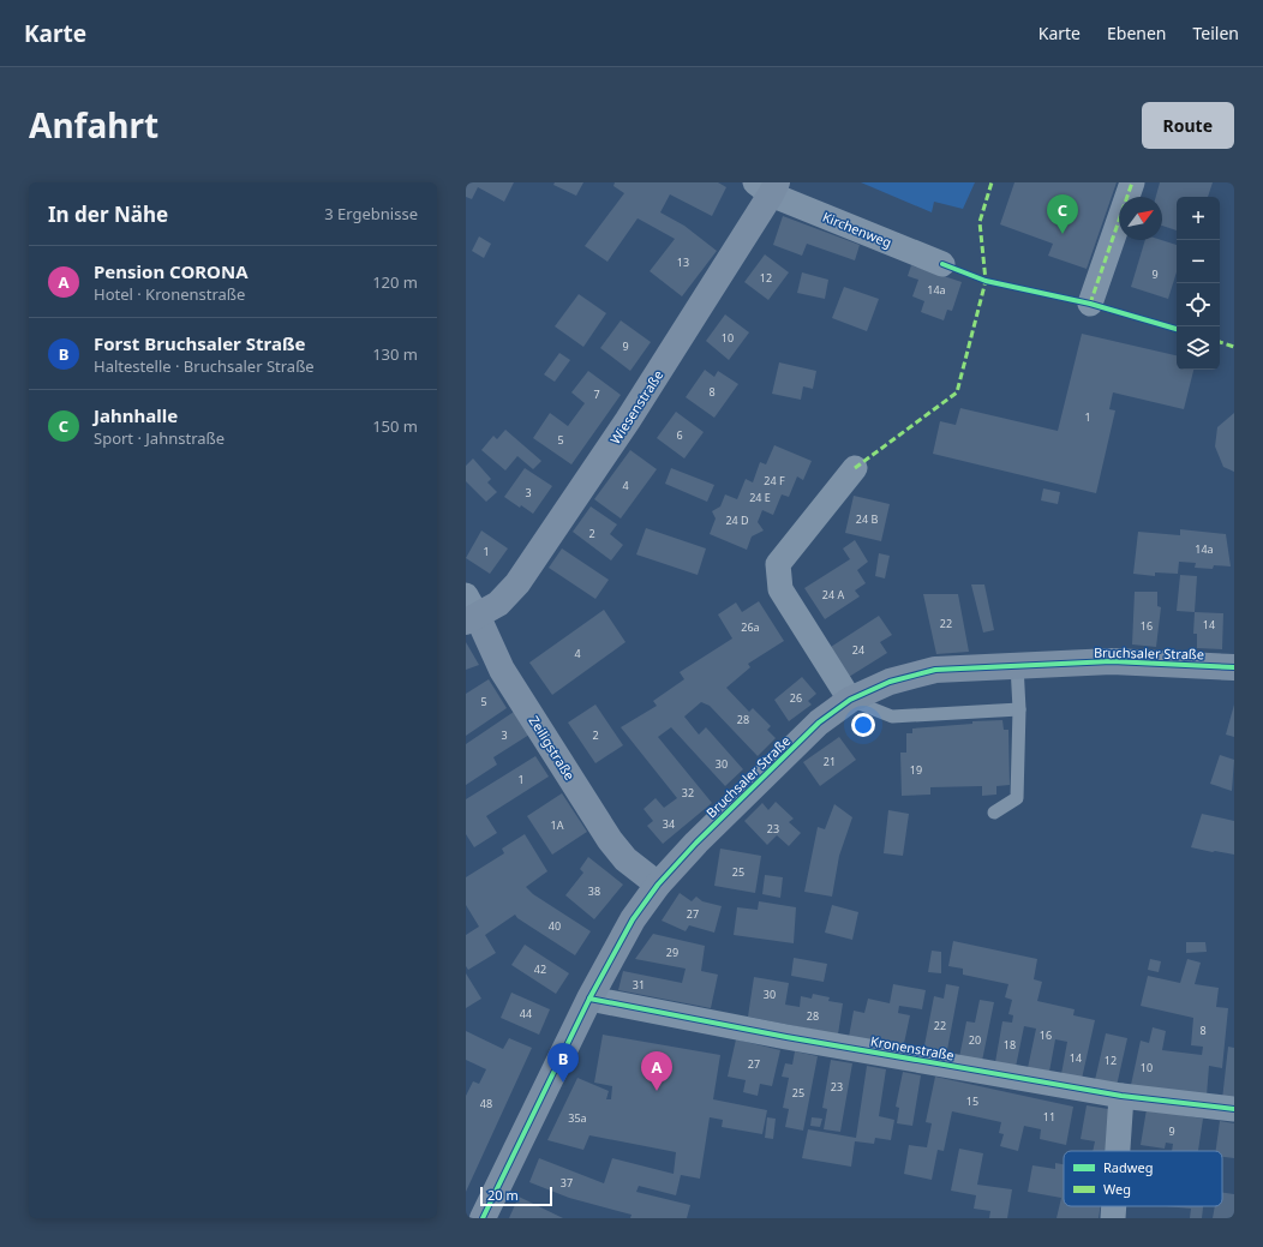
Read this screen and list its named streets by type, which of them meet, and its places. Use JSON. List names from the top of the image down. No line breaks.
{"streets":{"street":["Kirchenweg","Wiesenstraße","Bruchsaler Straße","Zeiligstraße","Kronenstraße"]},"crossings":[["Kirchenweg","Wiesenstraße"],["Wiesenstraße","Zeiligstraße"],["Bruchsaler Straße","Zeiligstraße"],["Bruchsaler Straße","Kronenstraße"]],"house_numbers":["13","9","12","14a","10","9","8","7","1","6","5","24 F","4","3","24 E","24 B","24 D","2","14a","1","24 A","22","14","16","26a","24","4","26","5","28","3","2","21","30","19","1","32","34","1A","23","25","38","27","40","29","42","31","30","44","28","22","8","16","20","18","14","12","27","10","23","25","15","48","11","35a","9","37"],"legend":["Radweg","Weg"],"scale_bar":"20 m","north":"top right","page":{"header":"Karte","nav":["Karte","Ebenen","Teilen"],"title":"Anfahrt","buttons":"Route","heading":["In der Nähe","3 Ergebnisse"],"pins":["C","B","A"],"map_buttons":["+","−"],"list":[{"mark":"A","name":"Pension CORONA","note":"Hotel · Kronenstraße","value":"120 m"},{"mark":"B","name":"Forst Bruchsaler Straße","note":"Haltestelle · Bruchsaler Straße","value":"130 m"},{"mark":"C","name":"Jahnhalle","note":"Sport · Jahnstraße","value":"150 m"}],"scale":"20 m"}}
